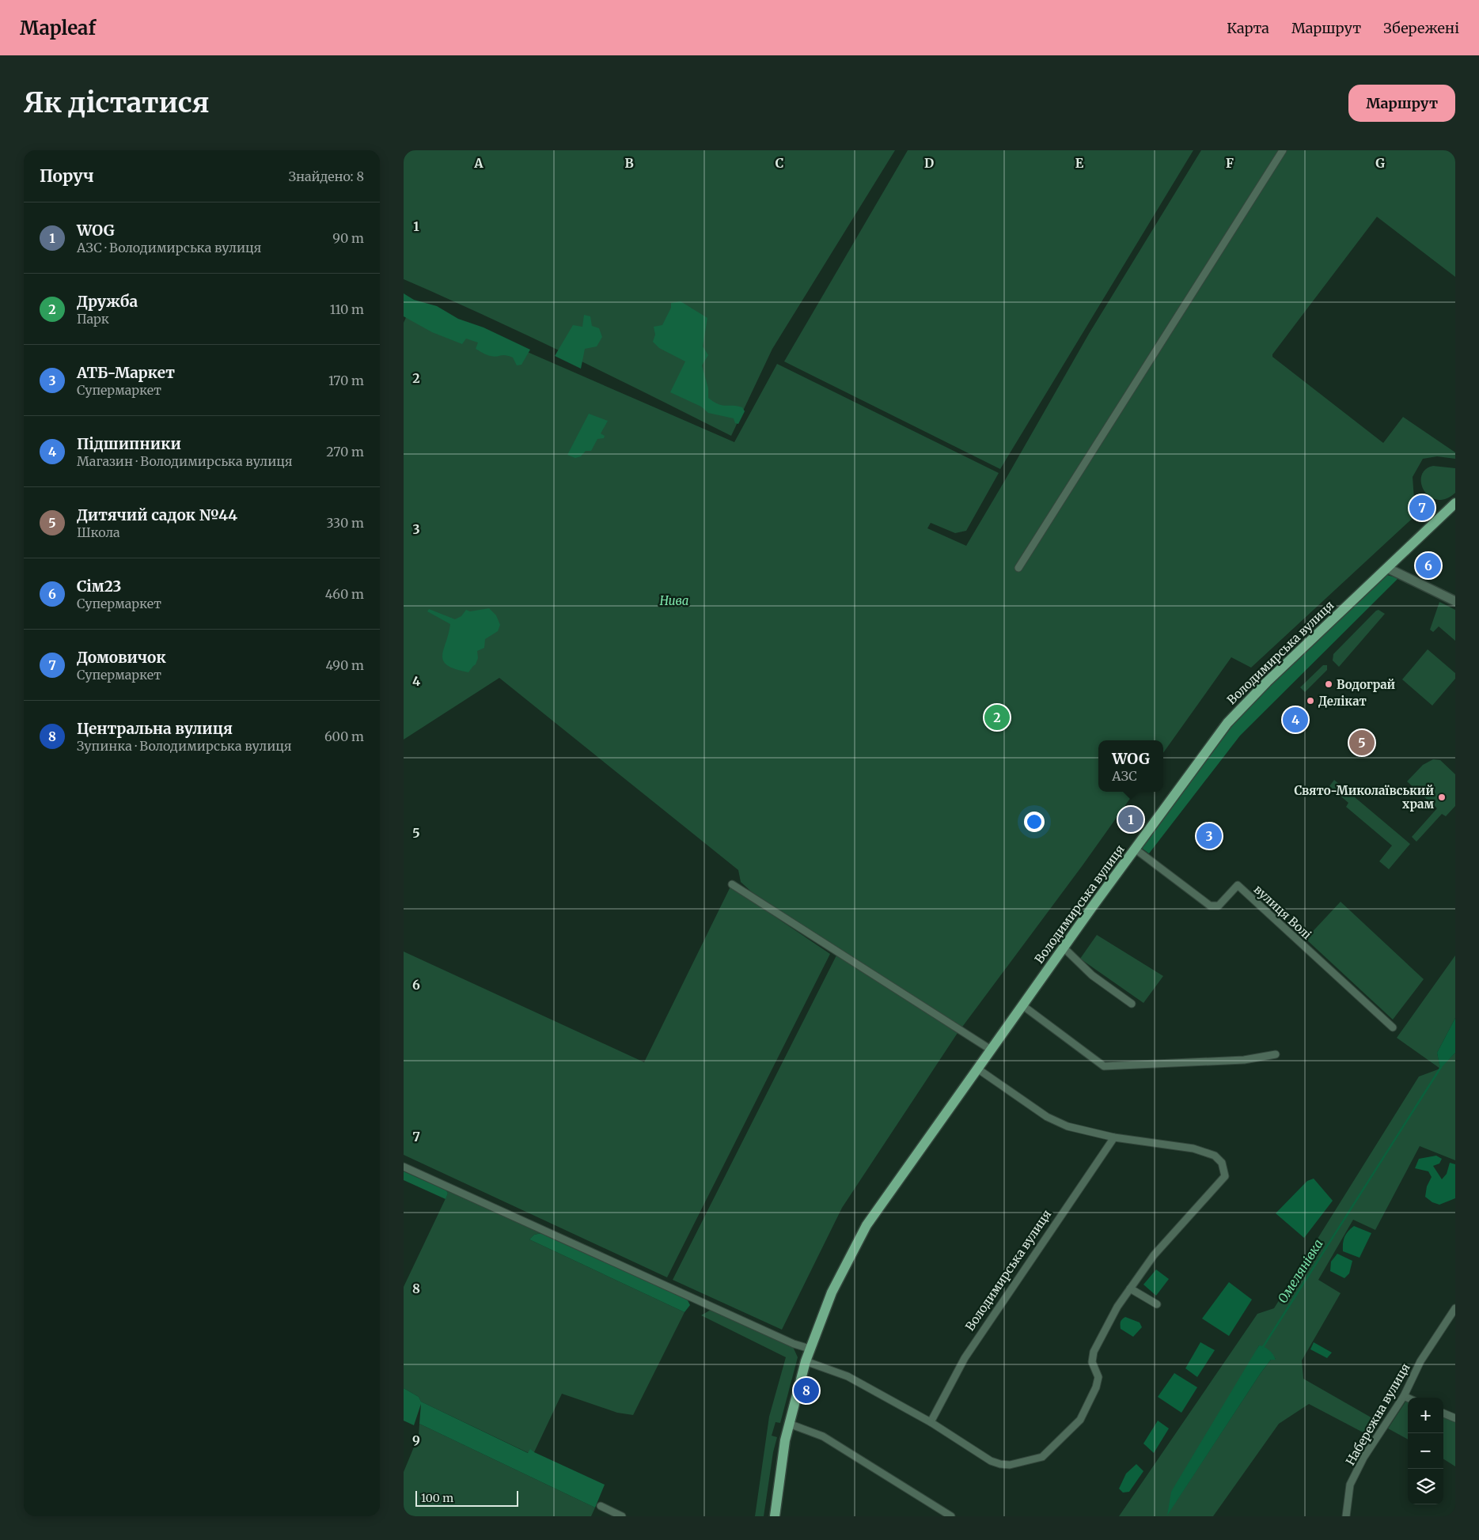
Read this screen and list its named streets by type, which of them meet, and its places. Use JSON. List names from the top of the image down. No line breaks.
{"streets":{"main road":["Володимирська вулиця"],"street":["вулиця Волі","Набережна вулиця"]},"crossings":[["Володимирська вулиця","вулиця Волі"]],"water":["Омелянівка"],"parks":["Нива"],"places":["Водограй","Делікат","Свято-Миколаївський храм"],"scale_bar":"100 m","page":{"header":"Mapleaf","nav":["Карта","Маршрут","Збережені"],"buttons":"Маршрут","title":"Як дістатися","heading":["Поруч","Знайдено: 8"],"list":[{"mark":"1","name":"WOG","note":"АЗС · Володимирська вулиця","value":"90 m"},{"mark":"2","name":"Дружба","note":"Парк","value":"110 m"},{"mark":"3","name":"АТБ-Маркет","note":"Супермаркет","value":"170 m"},{"mark":"4","name":"Підшипники","note":"Магазин · Володимирська вулиця","value":"270 m"},{"mark":"5","name":"Дитячий садок №44","note":"Школа","value":"330 m"},{"mark":"6","name":"Сім23","note":"Супермаркет","value":"460 m"},{"mark":"7","name":"Домовичок","note":"Супермаркет","value":"490 m"},{"mark":"8","name":"Центральна вулиця","note":"Зупинка · Володимирська вулиця","value":"600 m"}],"pins":["7","6","2","4","5","1","3","8"],"popup":["WOG","АЗС"],"map_buttons":["+","−"],"scale":"100 m"},"grid":{"columns":["A","B","C","D","E","F","G"],"rows":["1","2","3","4","5","6","7","8","9"]}}
